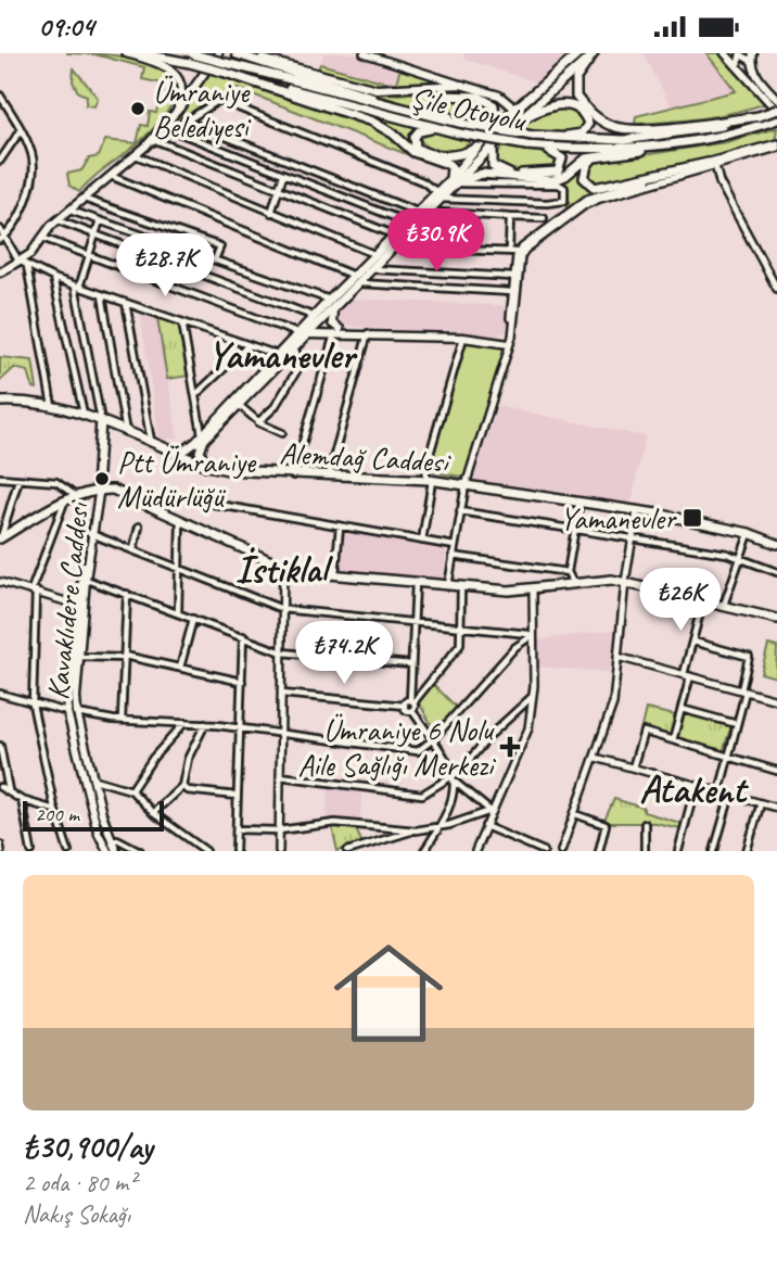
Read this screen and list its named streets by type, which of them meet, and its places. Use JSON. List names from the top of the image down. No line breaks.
{"streets":{"main road":["Şile Otoyolu","Alemdağ Caddesi","Kavaklıdere Caddesi"]},"districts":["Yamanevler","İstiklal","Atakent"],"places":{"other":["Ümraniye Belediyesi","Ptt Ümraniye Müdürlüğü"],"transit":["Yamanevler"],"health":["Ümraniye 6 Nolu Aile Sağlığı Merkezi"]},"scale_bar":"200 m","page":{"status":"09:04","price":["₺30.9K","₺28.7K","₺26K","₺74.2K"],"scale":"200 m","list":[{"name":"₺30,900/ay","note":"2 oda · 80 m² · Nakış Sokağı"}]}}
